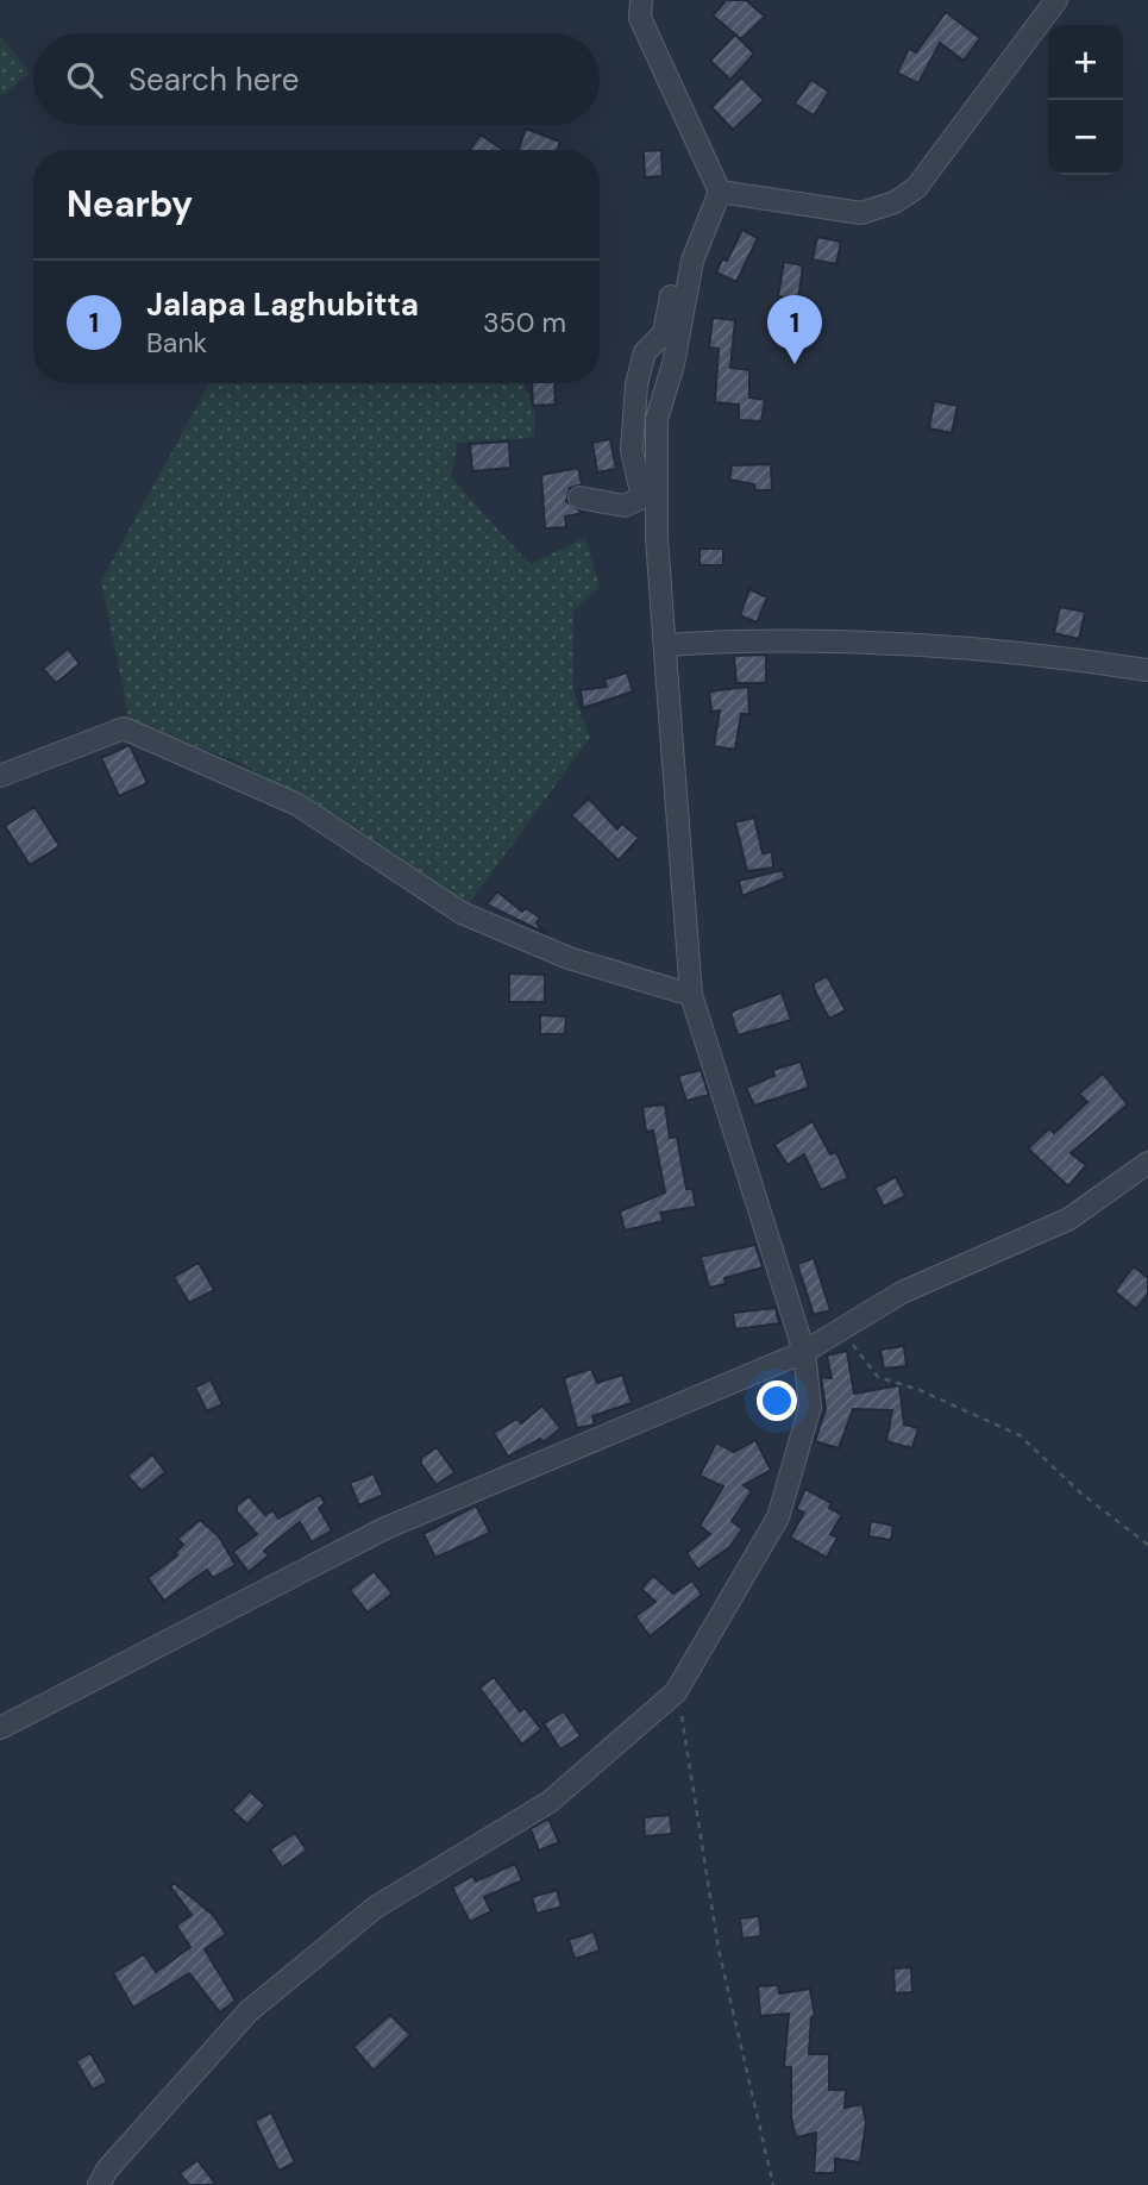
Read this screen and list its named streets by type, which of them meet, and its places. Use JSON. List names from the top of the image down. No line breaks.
{"page":{"map_buttons":["+","−"],"search":"Search here","heading":"Nearby","list":[{"mark":"1","name":"Jalapa Laghubitta","note":"Bank","value":"350 m"}],"pins":"1"}}
